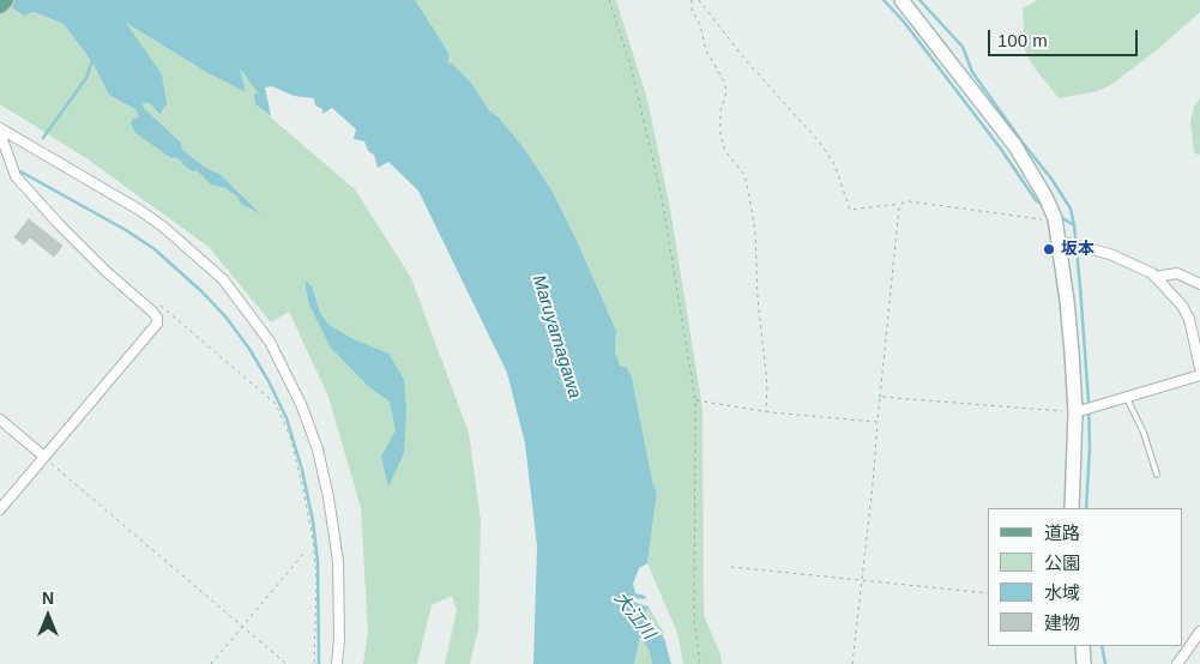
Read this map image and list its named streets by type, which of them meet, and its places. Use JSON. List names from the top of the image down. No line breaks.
{"water":["Maruyamagawa","大江川"],"places":["坂本"],"legend":["道路","公園","水域","建物"],"scale_bar":"100 m","north":"top"}
